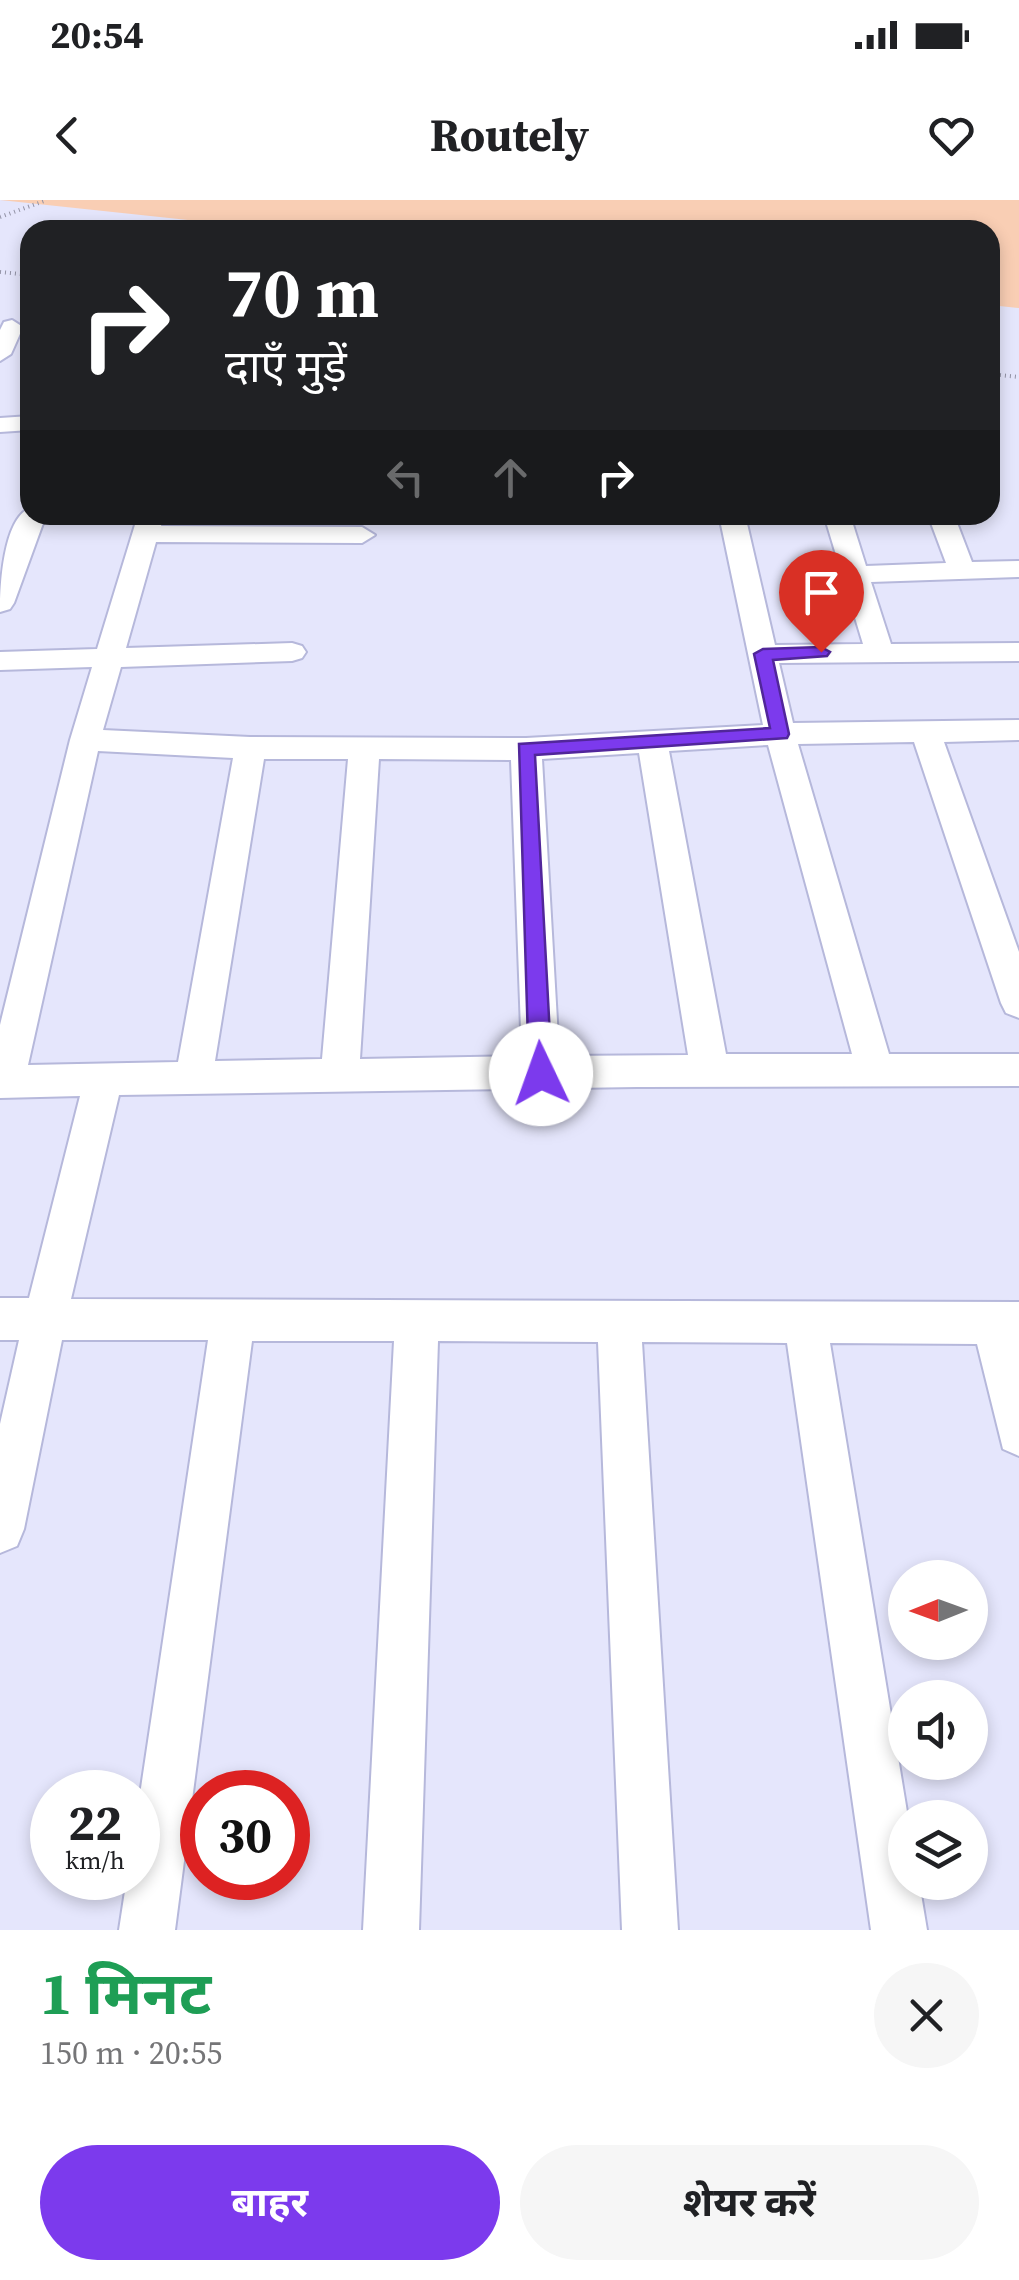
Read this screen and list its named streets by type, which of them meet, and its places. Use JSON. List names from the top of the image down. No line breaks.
{"north":"left","page":{"status":"20:54","header":"Routely","turn":["70 m","दाएँ मुड़ें"],"speed":"22 km/h","limit":"30","heading":["1 मिनट","150 m · 20:55"],"buttons":["बाहर","शेयर करें"]}}
